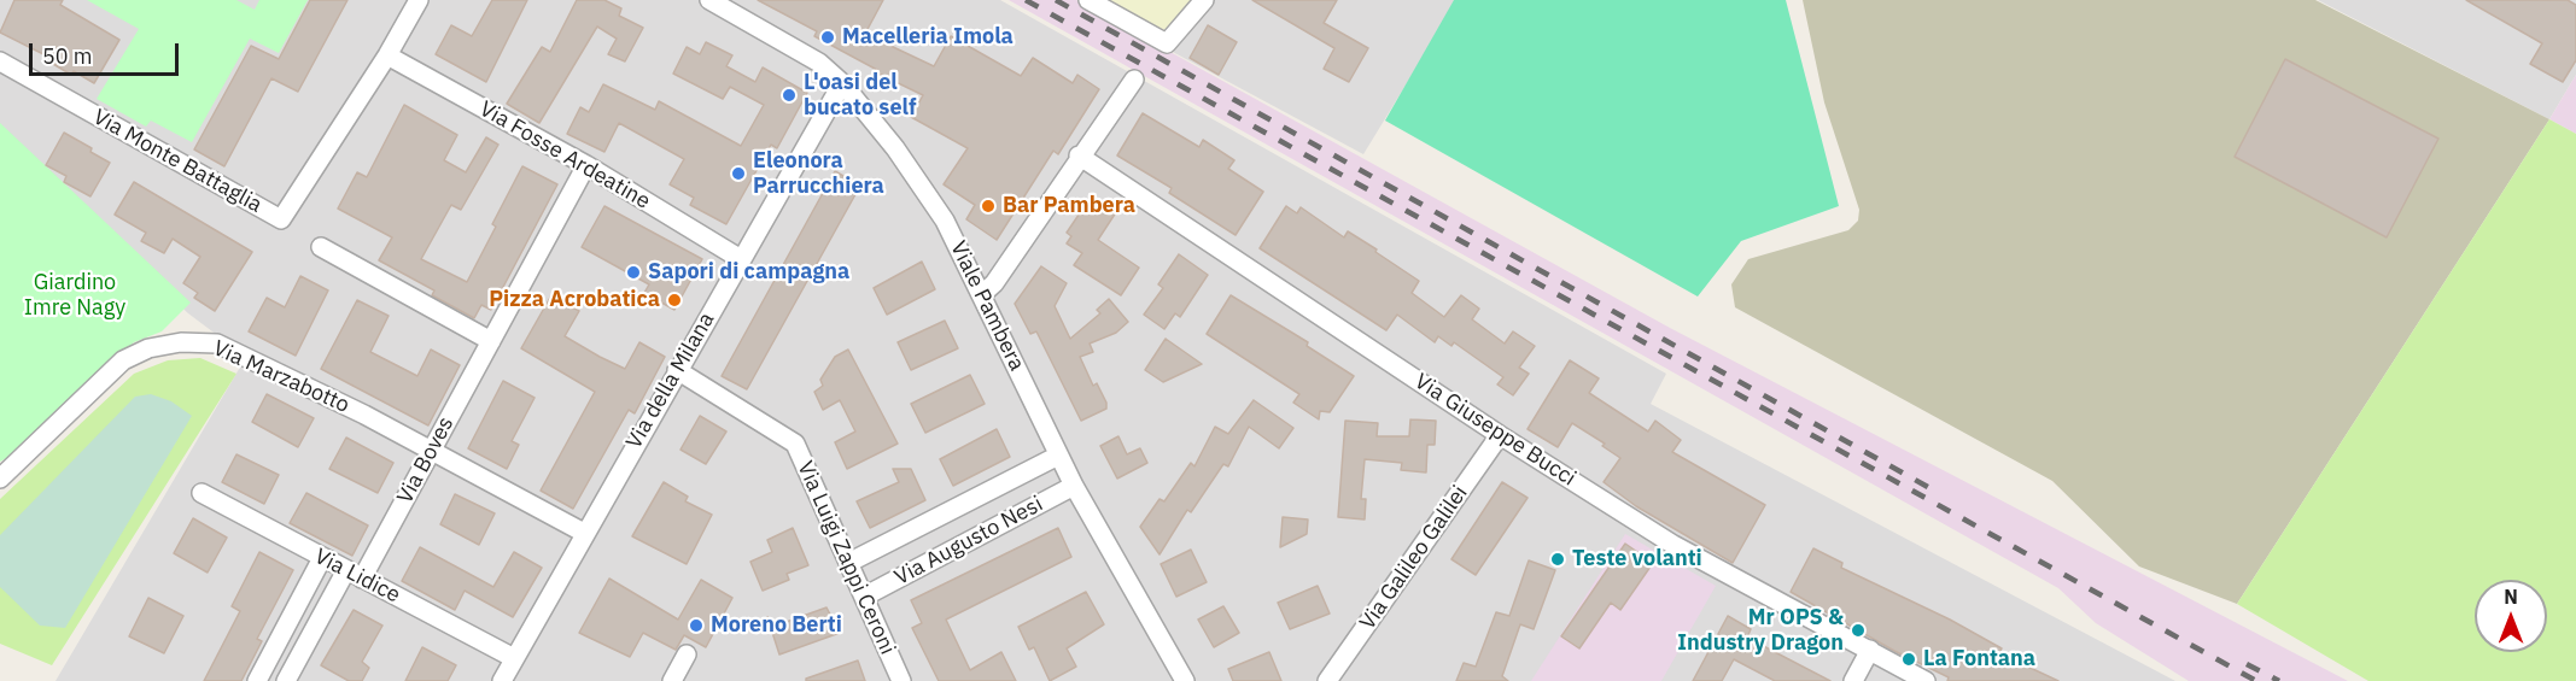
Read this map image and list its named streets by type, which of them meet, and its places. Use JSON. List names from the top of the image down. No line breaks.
{"streets":{"street":["Via Fosse Ardeatine","Via Monte Battaglia","Viale Pambera","Via Marzabotto","Via della Milana","Via Giuseppe Bucci","Via Boves","Via Augusto Nesi","Via Luigi Zappi Ceroni","Via Galileo Galilei","Via Lidice"]},"crossings":[["Via Fosse Ardeatine","Via Monte Battaglia"],["Via Fosse Ardeatine","Via della Milana"],["Via Fosse Ardeatine","Via Boves"],["Viale Pambera","Via della Milana"],["Viale Pambera","Via Augusto Nesi"],["Via Marzabotto","Via della Milana"],["Via Marzabotto","Via Boves"],["Via della Milana","Via Luigi Zappi Ceroni"],["Via della Milana","Via Lidice"],["Via Giuseppe Bucci","Via Galileo Galilei"],["Via Boves","Via Lidice"],["Via Augusto Nesi","Via Luigi Zappi Ceroni"]],"parks":["Giardino Imre Nagy"],"places":["Macelleria Imola","L'oasi del bucato self","Eleonora Parrucchiera","Bar Pambera","Sapori di campagna","Pizza Acrobatica","Teste volanti","Moreno Berti","Mr OPS & Industry Dragon","La Fontana"],"scale_bar":"50 m","north":"top"}
